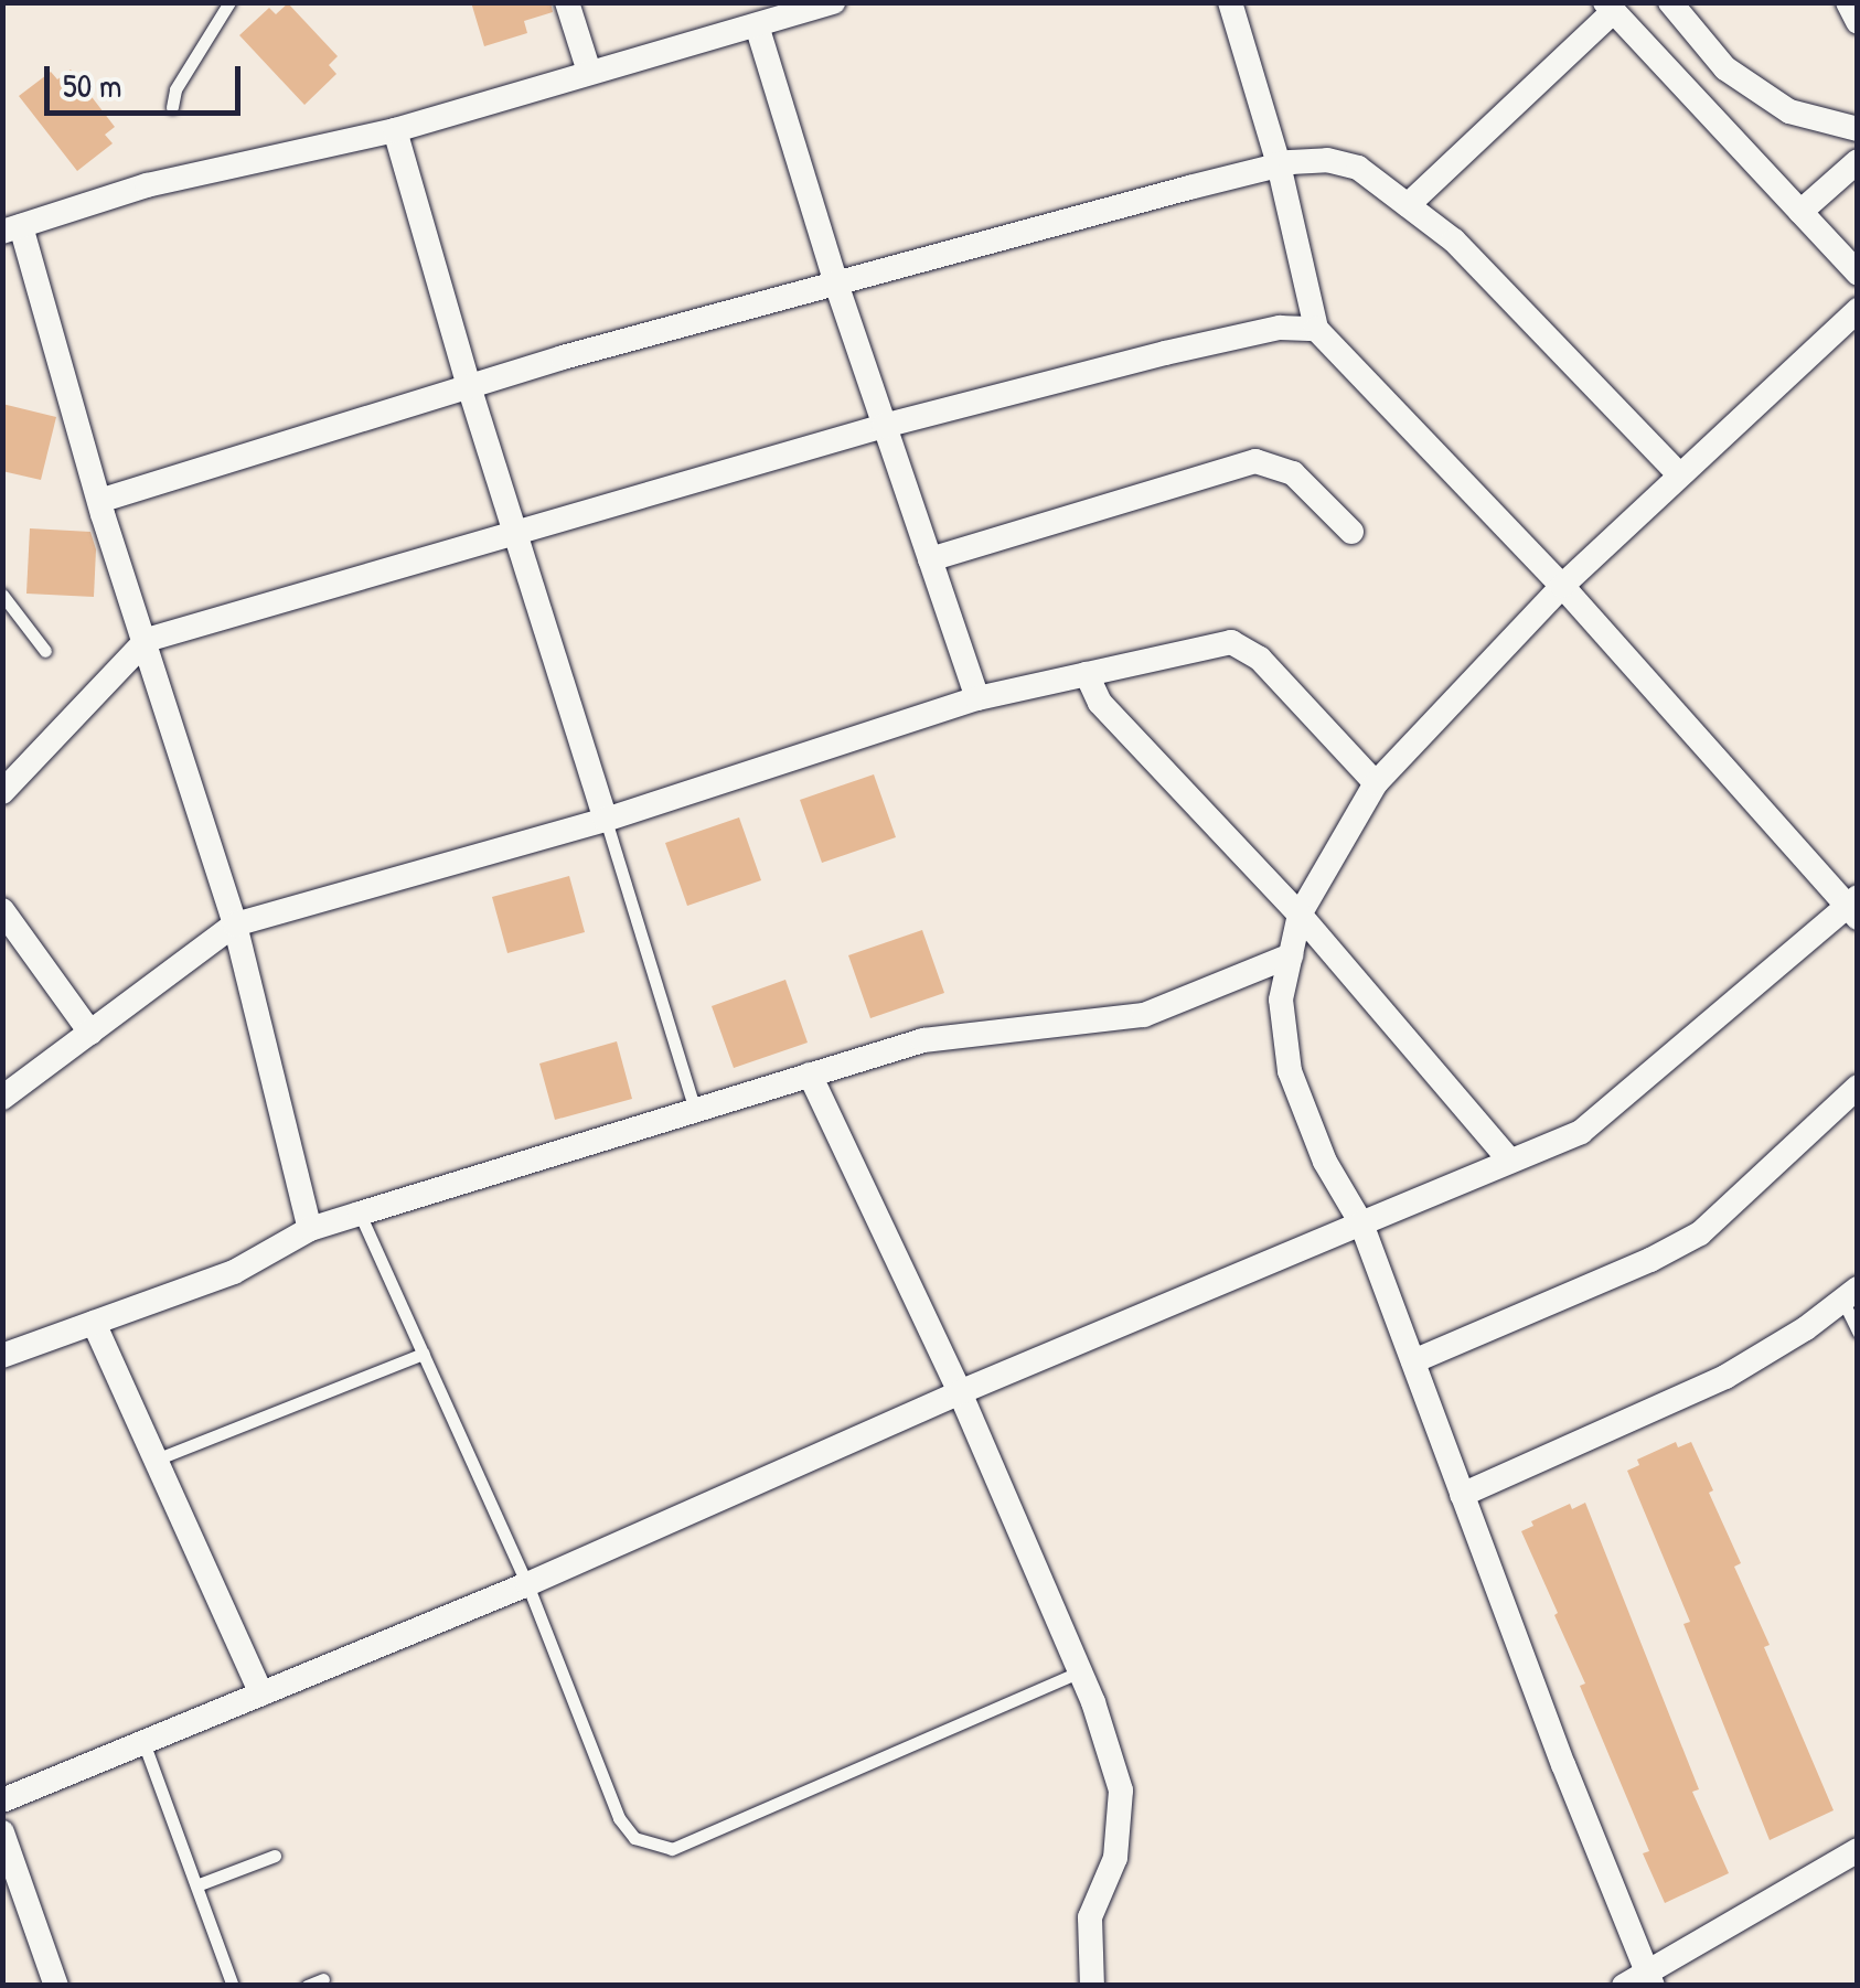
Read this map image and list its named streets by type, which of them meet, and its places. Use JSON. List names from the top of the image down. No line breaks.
{"scale_bar":"50 m"}
